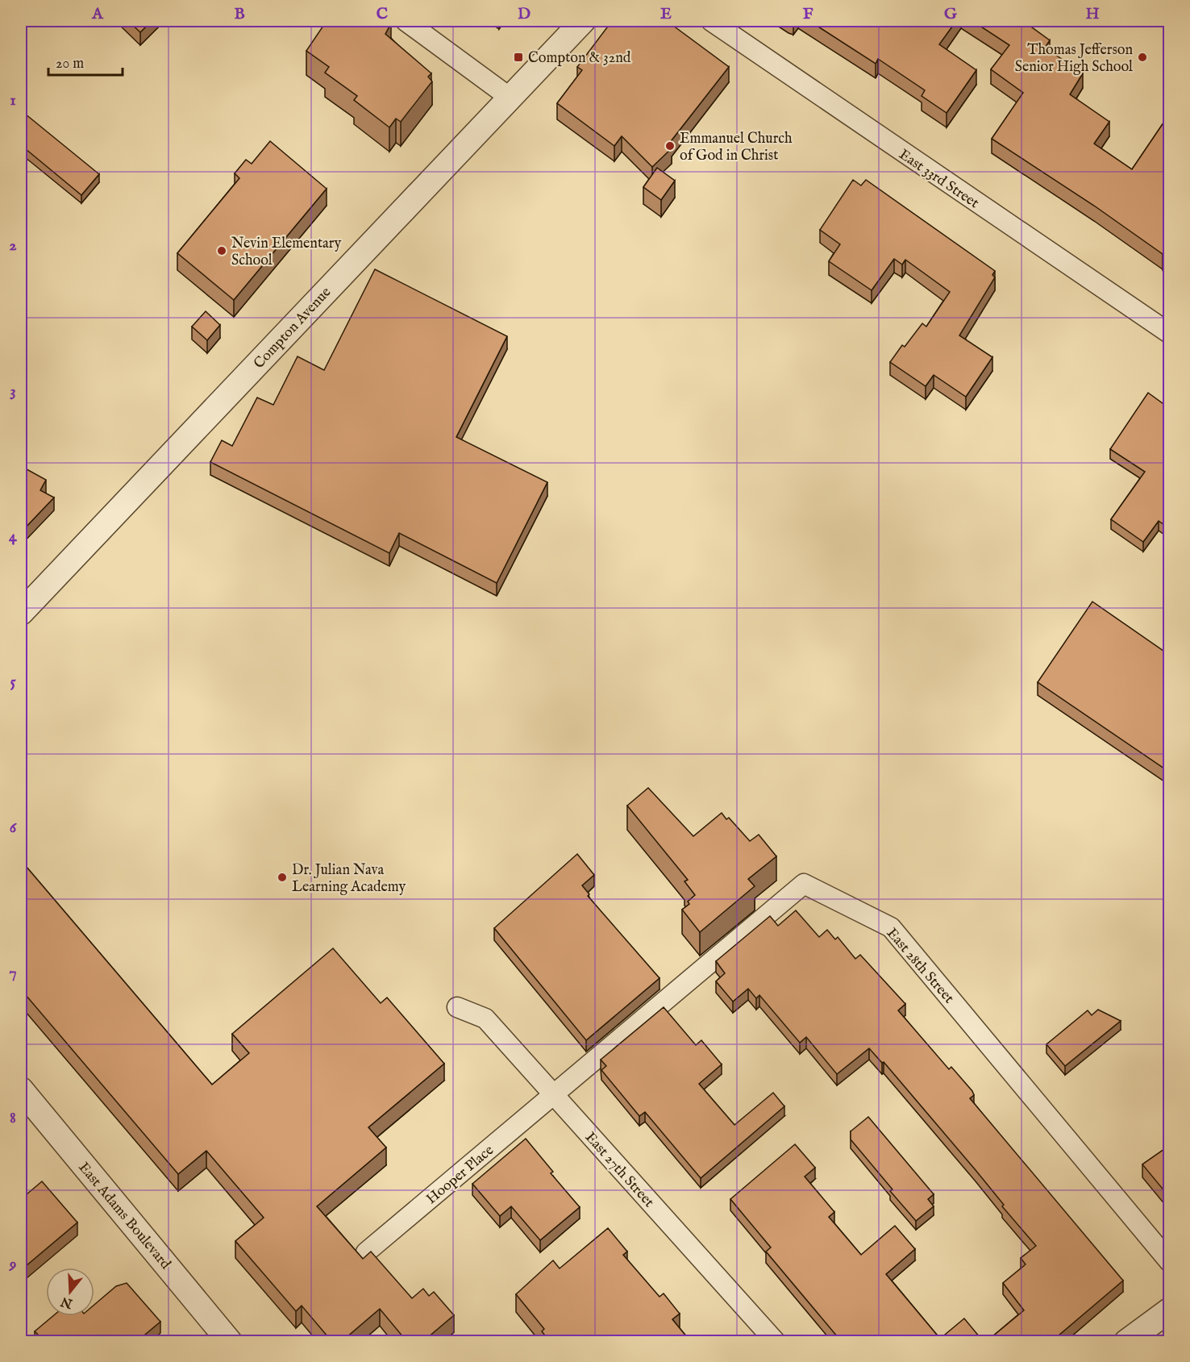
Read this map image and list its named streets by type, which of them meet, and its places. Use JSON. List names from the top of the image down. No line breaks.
{"streets":{"street":["East 33rd Street","Compton Avenue","East 28th Street","East 27th Street","Hooper Place","East Adams Boulevard"]},"crossings":[["East 28th Street","East 27th Street"],["East 28th Street","Hooper Place"],["East 27th Street","Hooper Place"]],"places":{"transit":["Compton & 32nd"],"other":["Thomas Jefferson Senior High School","Emmanuel Church of God in Christ","Nevin Elementary School","Dr. Julian Nava Learning Academy"]},"scale_bar":"20 m","north":"bottom","grid":{"columns":["A","B","C","D","E","F","G","H"],"rows":["1","2","3","4","5","6","7","8","9"]}}
